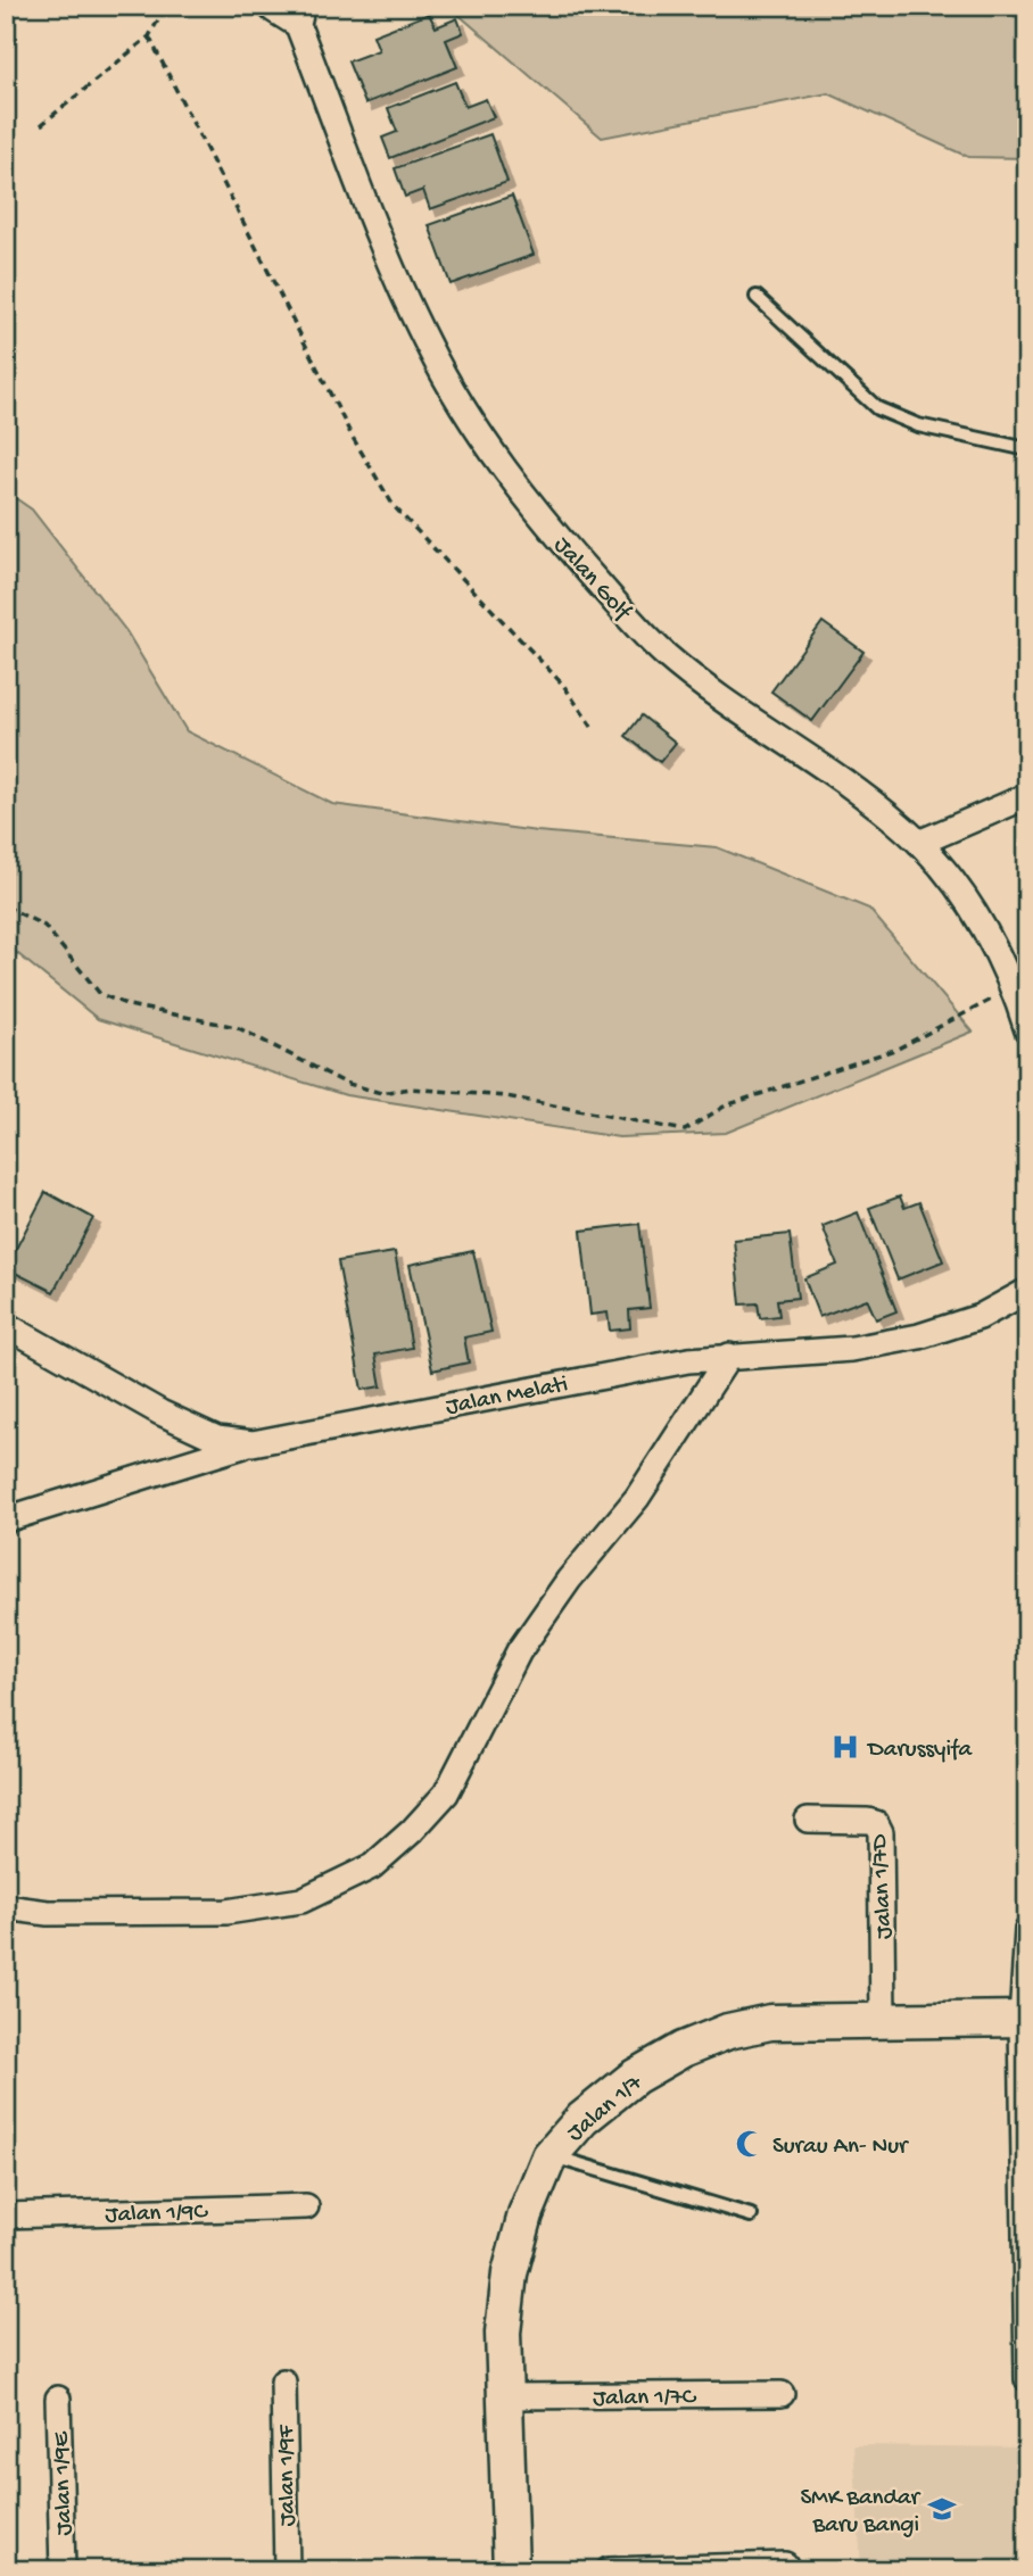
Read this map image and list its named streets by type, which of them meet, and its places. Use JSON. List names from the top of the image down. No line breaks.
{"streets":{"street":["Jalan Golf","Jalan Melati","Jalan 1/7D","Jalan 1/7","Jalan 1/9C","Jalan 1/7C","Jalan 1/9F","Jalan 1/9E"]},"crossings":[["Jalan 1/7D","Jalan 1/7"],["Jalan 1/7","Jalan 1/7C"]],"places":{"hospital":["Darussyifa"],"mosque":["Surau An- Nur"],"school or university":["SMK Bandar Baru Bangi"]}}
